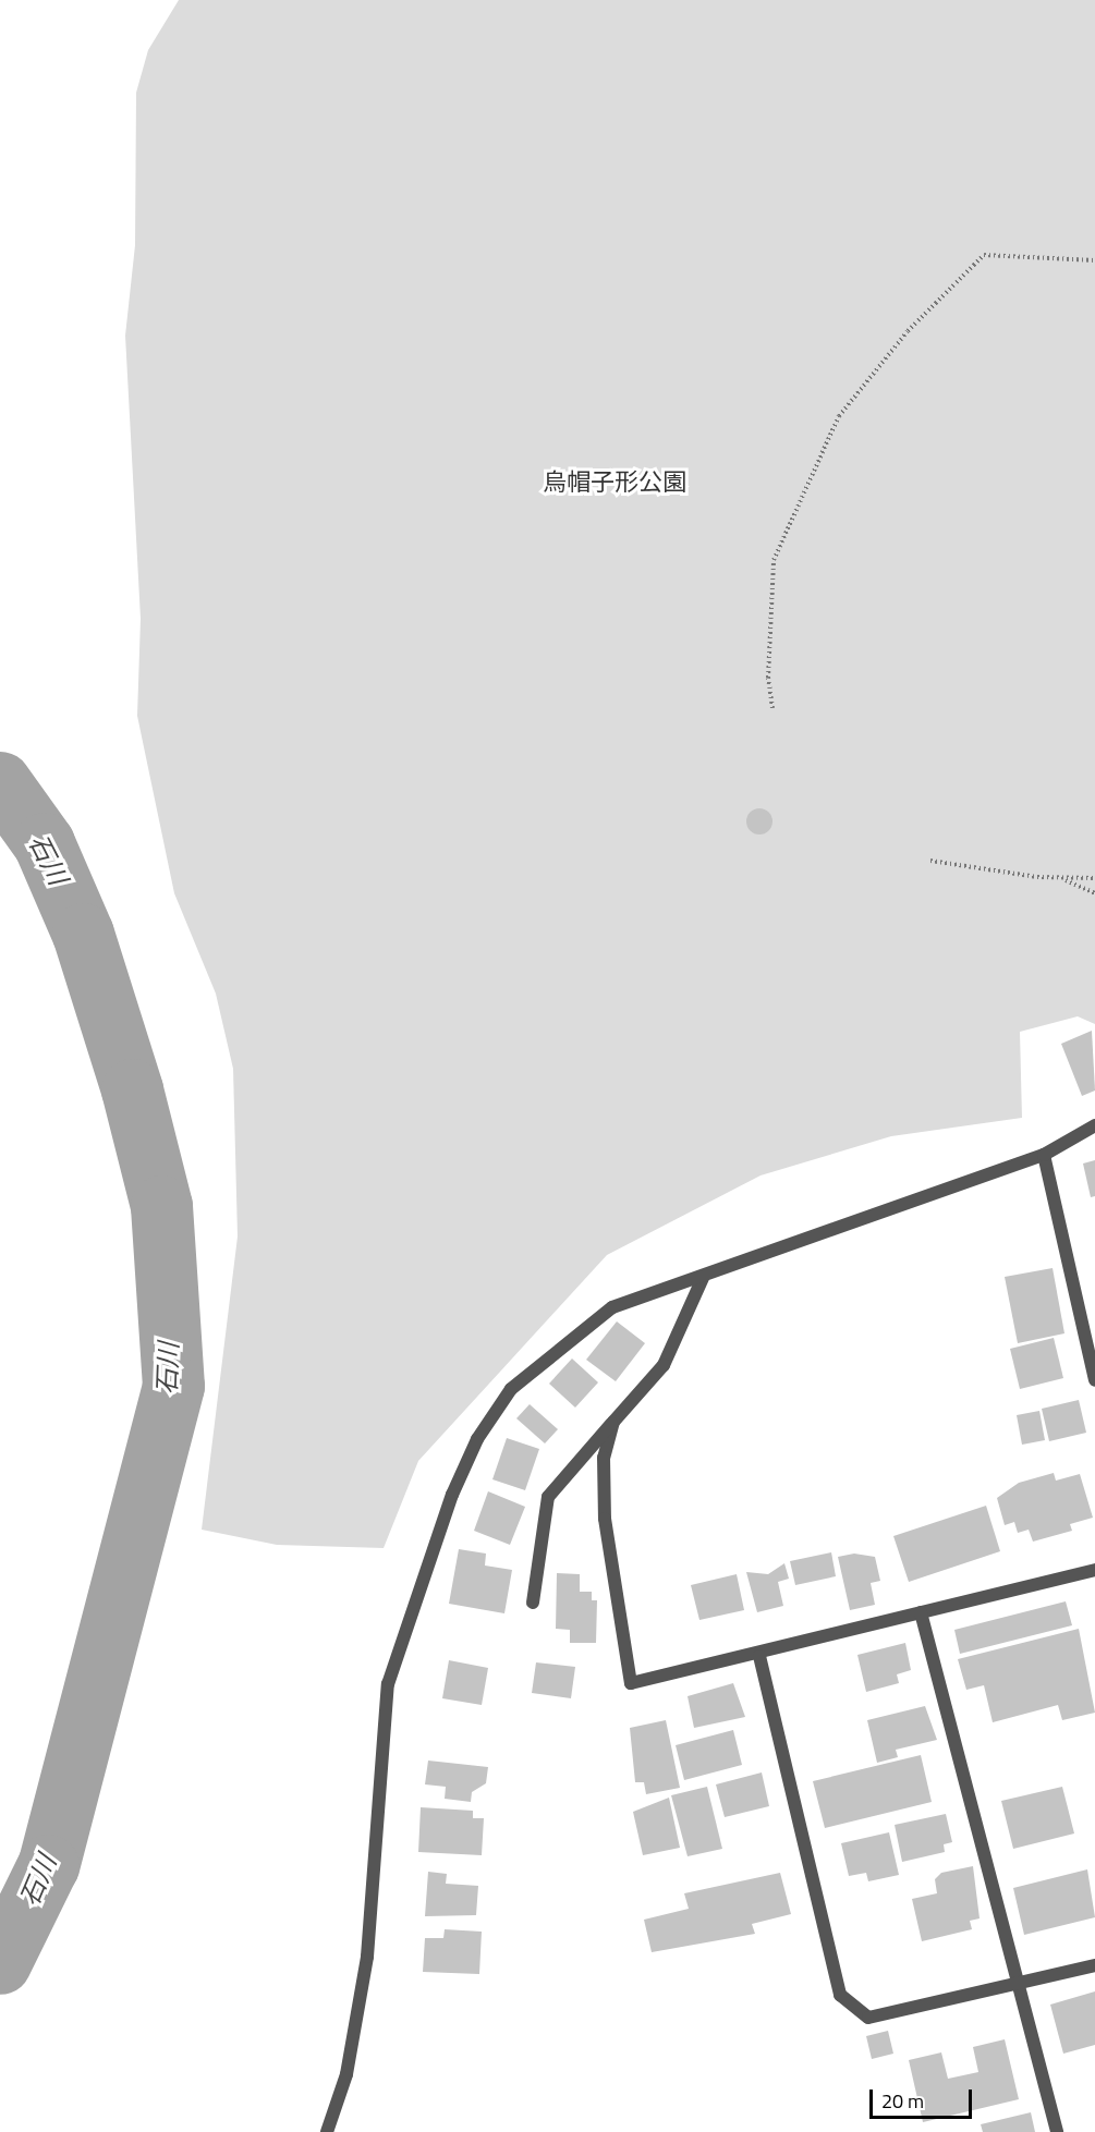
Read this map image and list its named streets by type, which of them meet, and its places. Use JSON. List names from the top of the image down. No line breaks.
{"water":["石川"],"parks":["烏帽子形公園"],"scale_bar":"20 m"}
